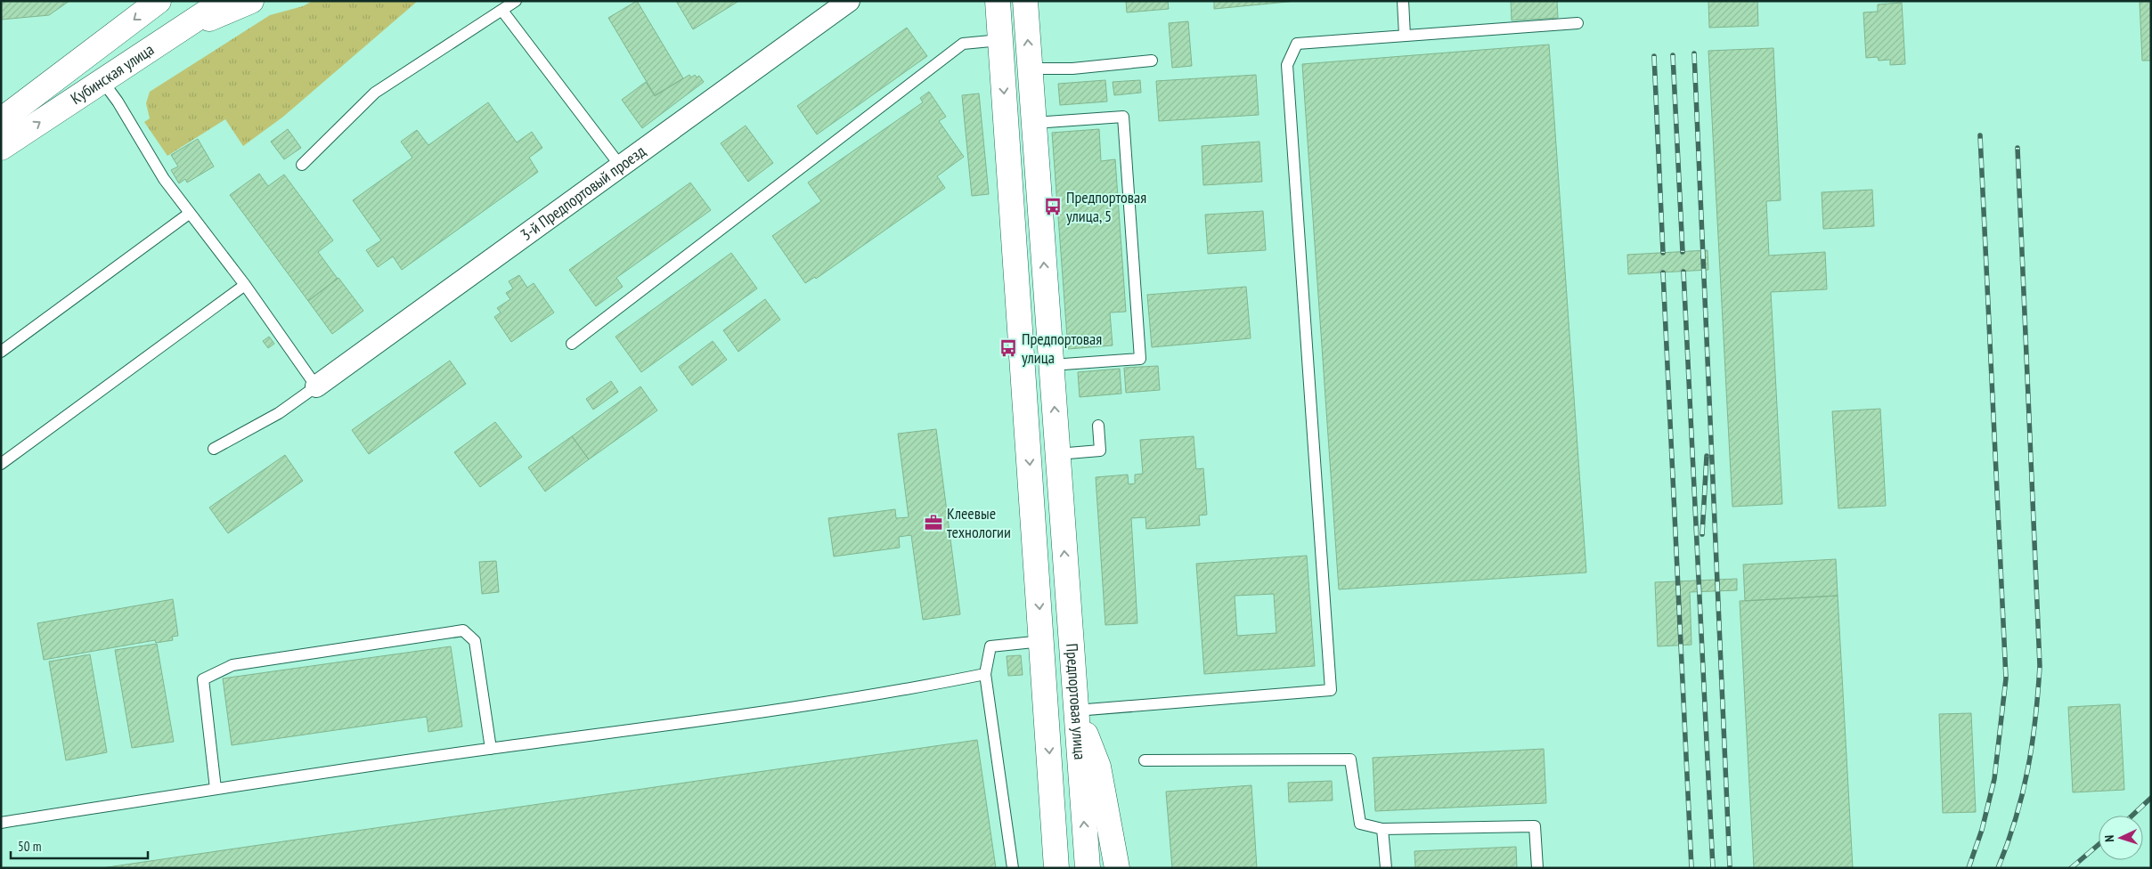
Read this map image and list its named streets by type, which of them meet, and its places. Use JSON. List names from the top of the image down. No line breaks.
{"streets":{"main road":["Кубинская улица","Предпортовая улица"],"street":["3-й Предпортовый проезд"]},"places":{"bus stop":["Предпортовая улица, 5","Предпортовая улица"],"office":["Клеевые технологии"]},"scale_bar":"50 m","north":"left"}
